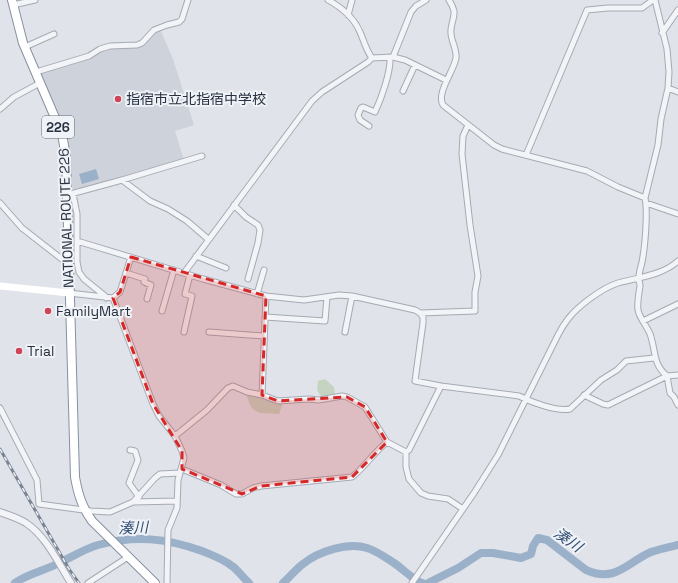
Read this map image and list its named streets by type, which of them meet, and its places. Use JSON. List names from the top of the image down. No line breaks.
{"streets":{"highway":["226","NATIONAL ROUTE 226"]},"water":["湊川"],"places":["指宿市立北指宿中学校","FamilyMart","Trial"]}
